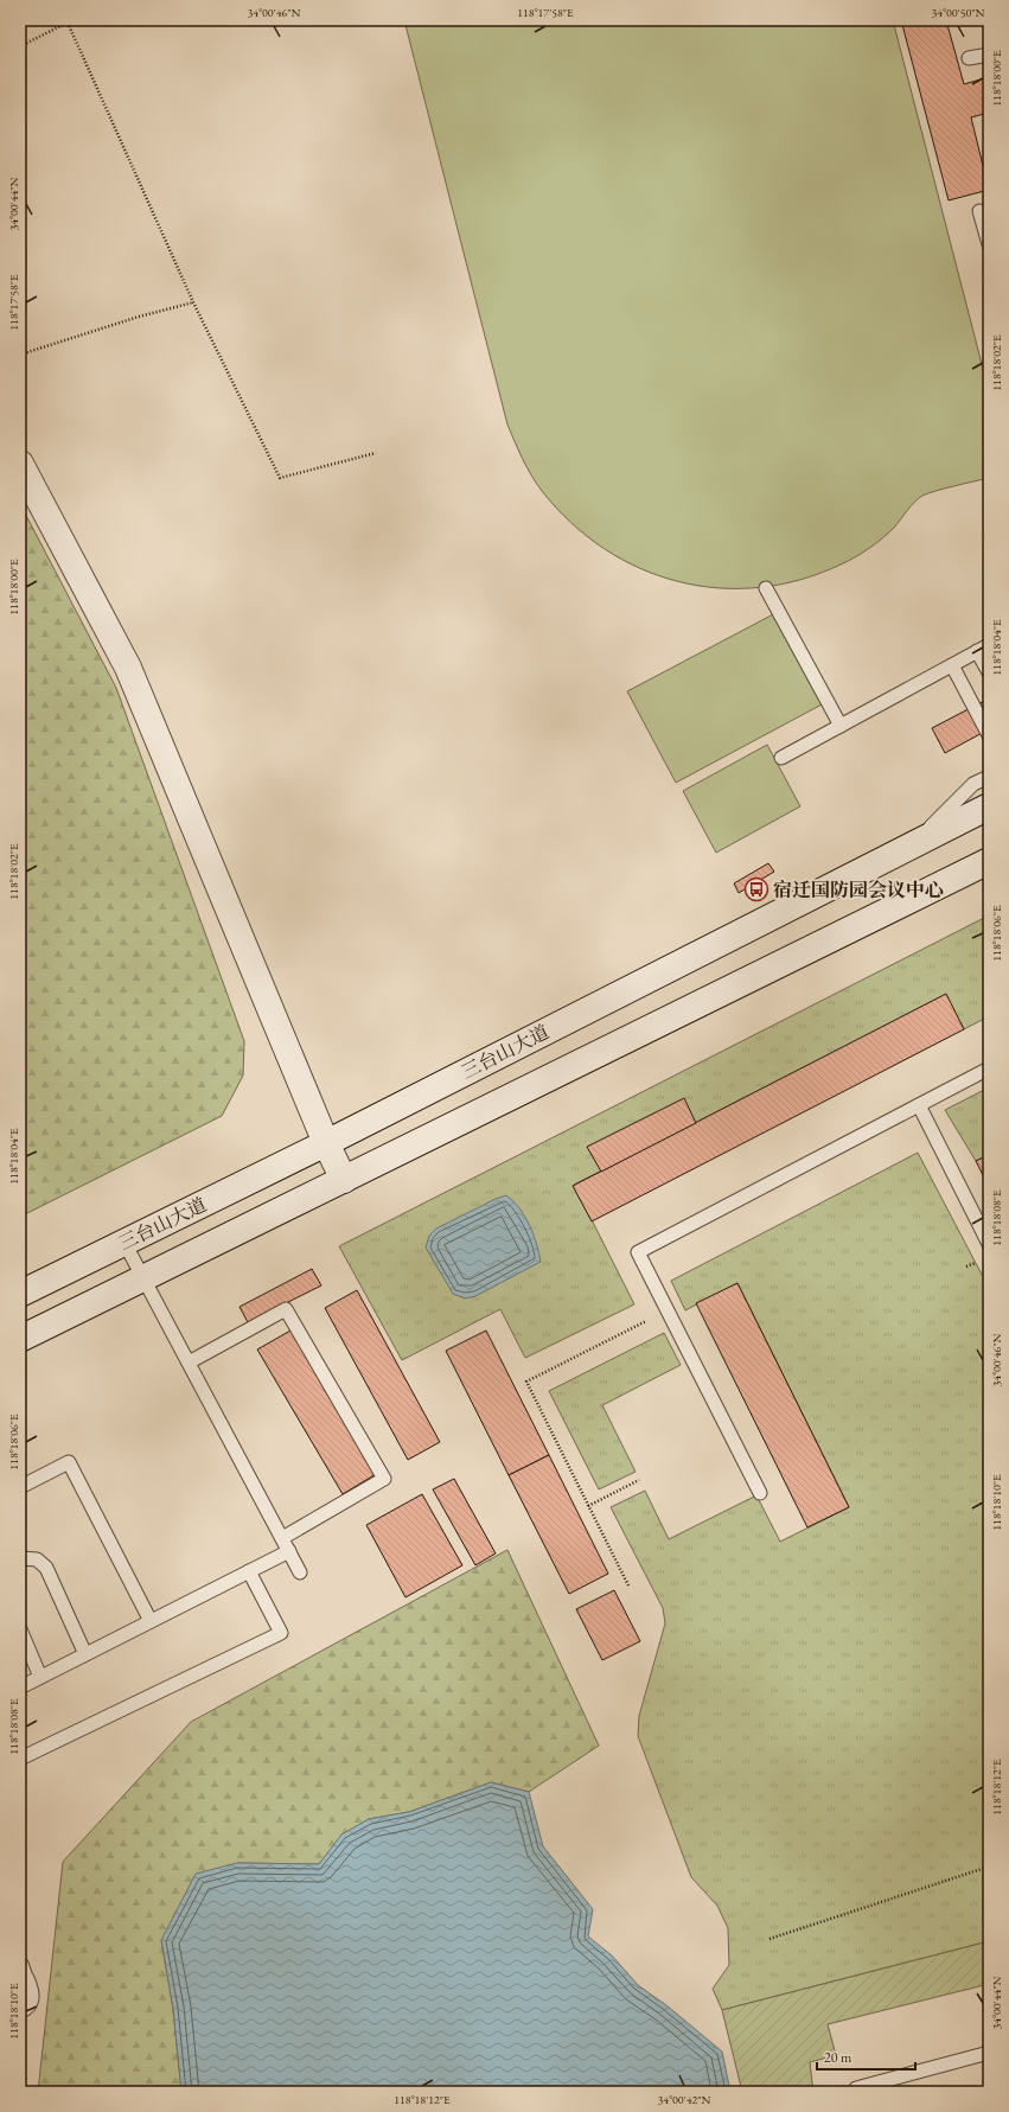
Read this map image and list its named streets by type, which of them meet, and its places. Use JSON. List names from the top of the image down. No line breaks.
{"streets":{"main road":["三台山大道"]},"places":{"bus stop":["宿迁国防园会议中心"]},"scale_bar":"20 m","coordinates":["34°00'46\"N","118°17'58\"E","34°00'50\"N","118°18'00\"E","34°00'44\"N","118°18'02\"E","118°18'04\"E","118°18'06\"E","118°18'08\"E","118°18'10\"E","118°18'12\"E","34°00'42\"N"]}
